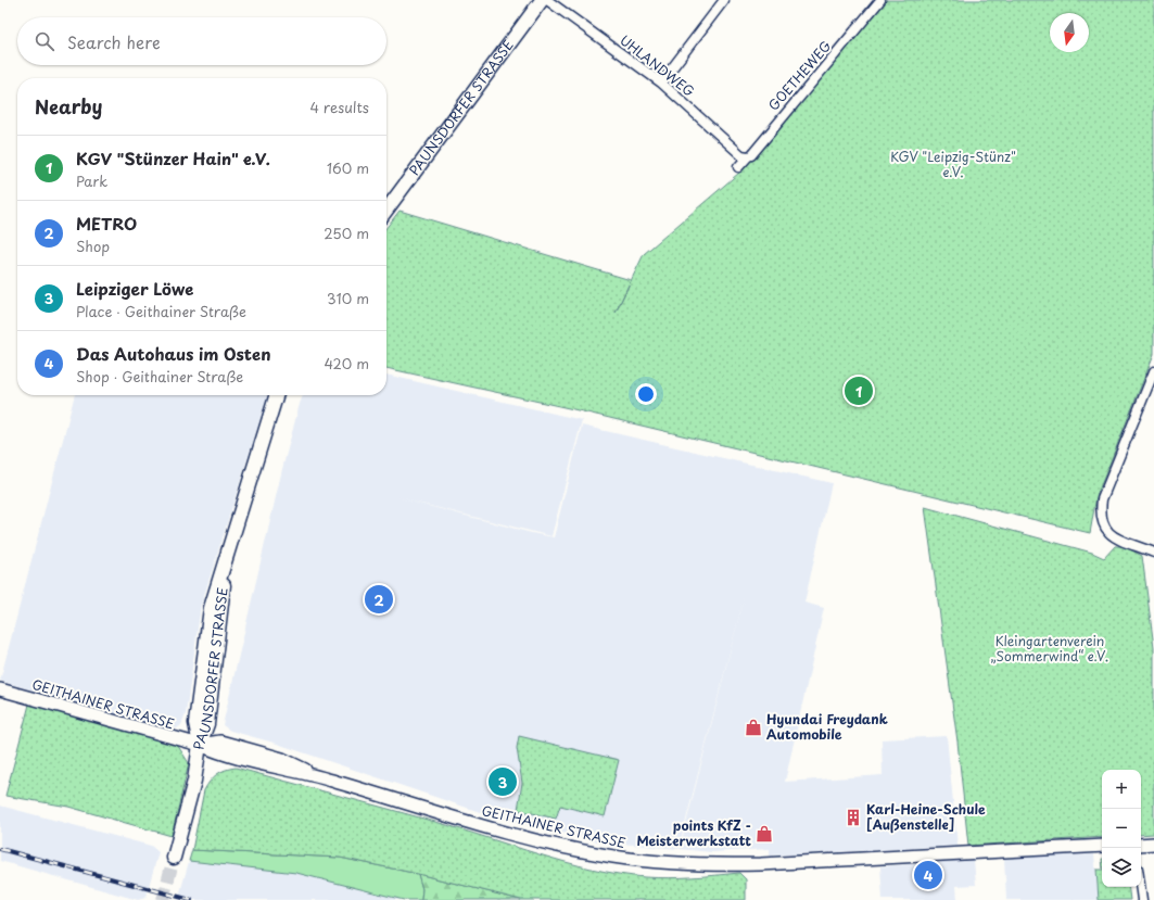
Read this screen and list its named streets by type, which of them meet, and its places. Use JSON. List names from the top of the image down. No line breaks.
{"streets":{"main road":["PAUNSDORFER STRASSE"],"street":["UHLANDWEG","GOETHEWEG","GEITHAINER STRASSE"]},"crossings":[["UHLANDWEG","GOETHEWEG"],["PAUNSDORFER STRASSE","GEITHAINER STRASSE"]],"parks":["KGV \"Leipzig-Stünz\" e.V.","Kleingartenverein „Sommerwind“ e.V."],"places":{"shop":["Hyundai Freydank Automobile","points KfZ - Meisterwerkstatt"],"building":["Karl-Heine-Schule [Außenstelle]"]},"north":"bottom","page":{"search":"Search here","heading":["Nearby","4 results"],"list":[{"mark":"1","name":"KGV \"Stünzer Hain\" e.V.","note":"Park","value":"160 m"},{"mark":"2","name":"METRO","note":"Shop","value":"250 m"},{"mark":"3","name":"Leipziger Löwe","note":"Place · Geithainer Straße","value":"310 m"},{"mark":"4","name":"Das Autohaus im Osten","note":"Shop · Geithainer Straße","value":"420 m"}],"pins":["1","2","3","4"],"map_buttons":["+","−"]}}
